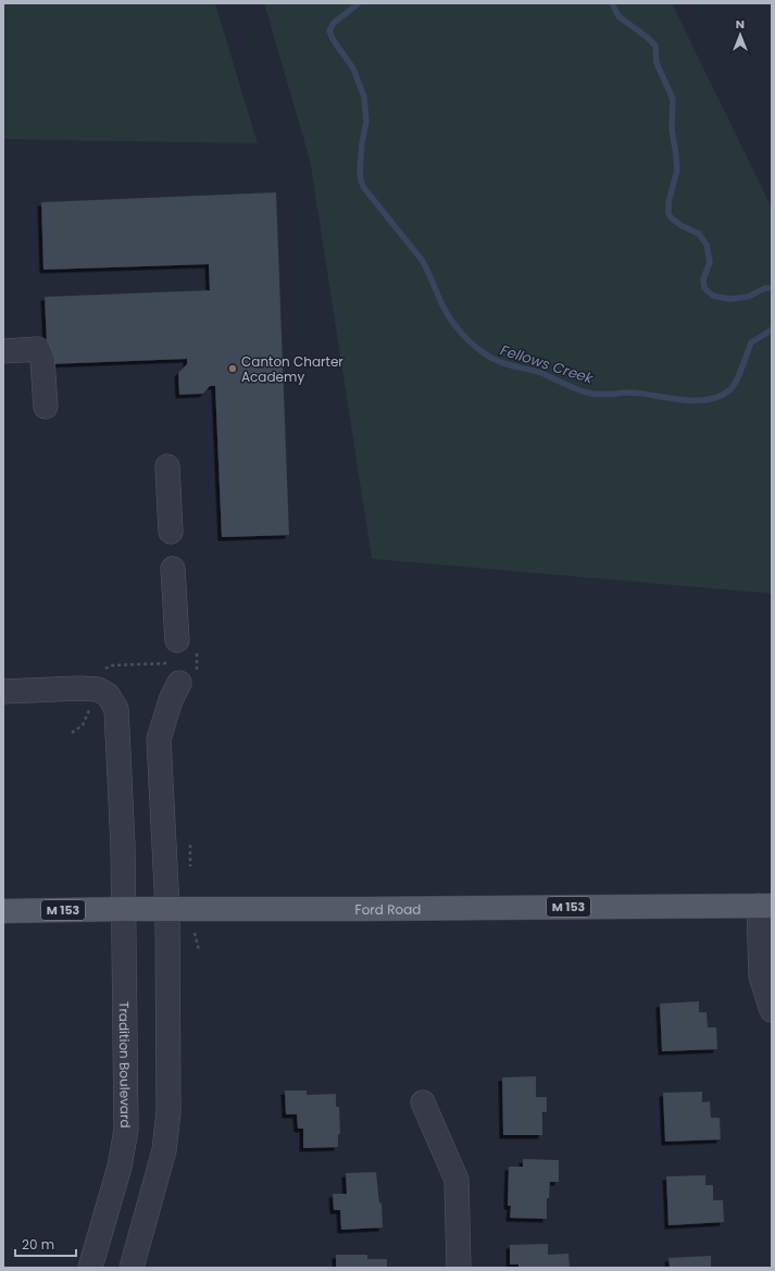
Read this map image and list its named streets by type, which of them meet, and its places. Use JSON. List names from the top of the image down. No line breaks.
{"streets":{"main road":["M 153","Ford Road"],"street":["Tradition Boulevard"]},"crossings":[["Ford Road","Tradition Boulevard"]],"water":["Fellows Creek"],"places":["Canton Charter Academy"],"scale_bar":"20 m","north":"top"}
